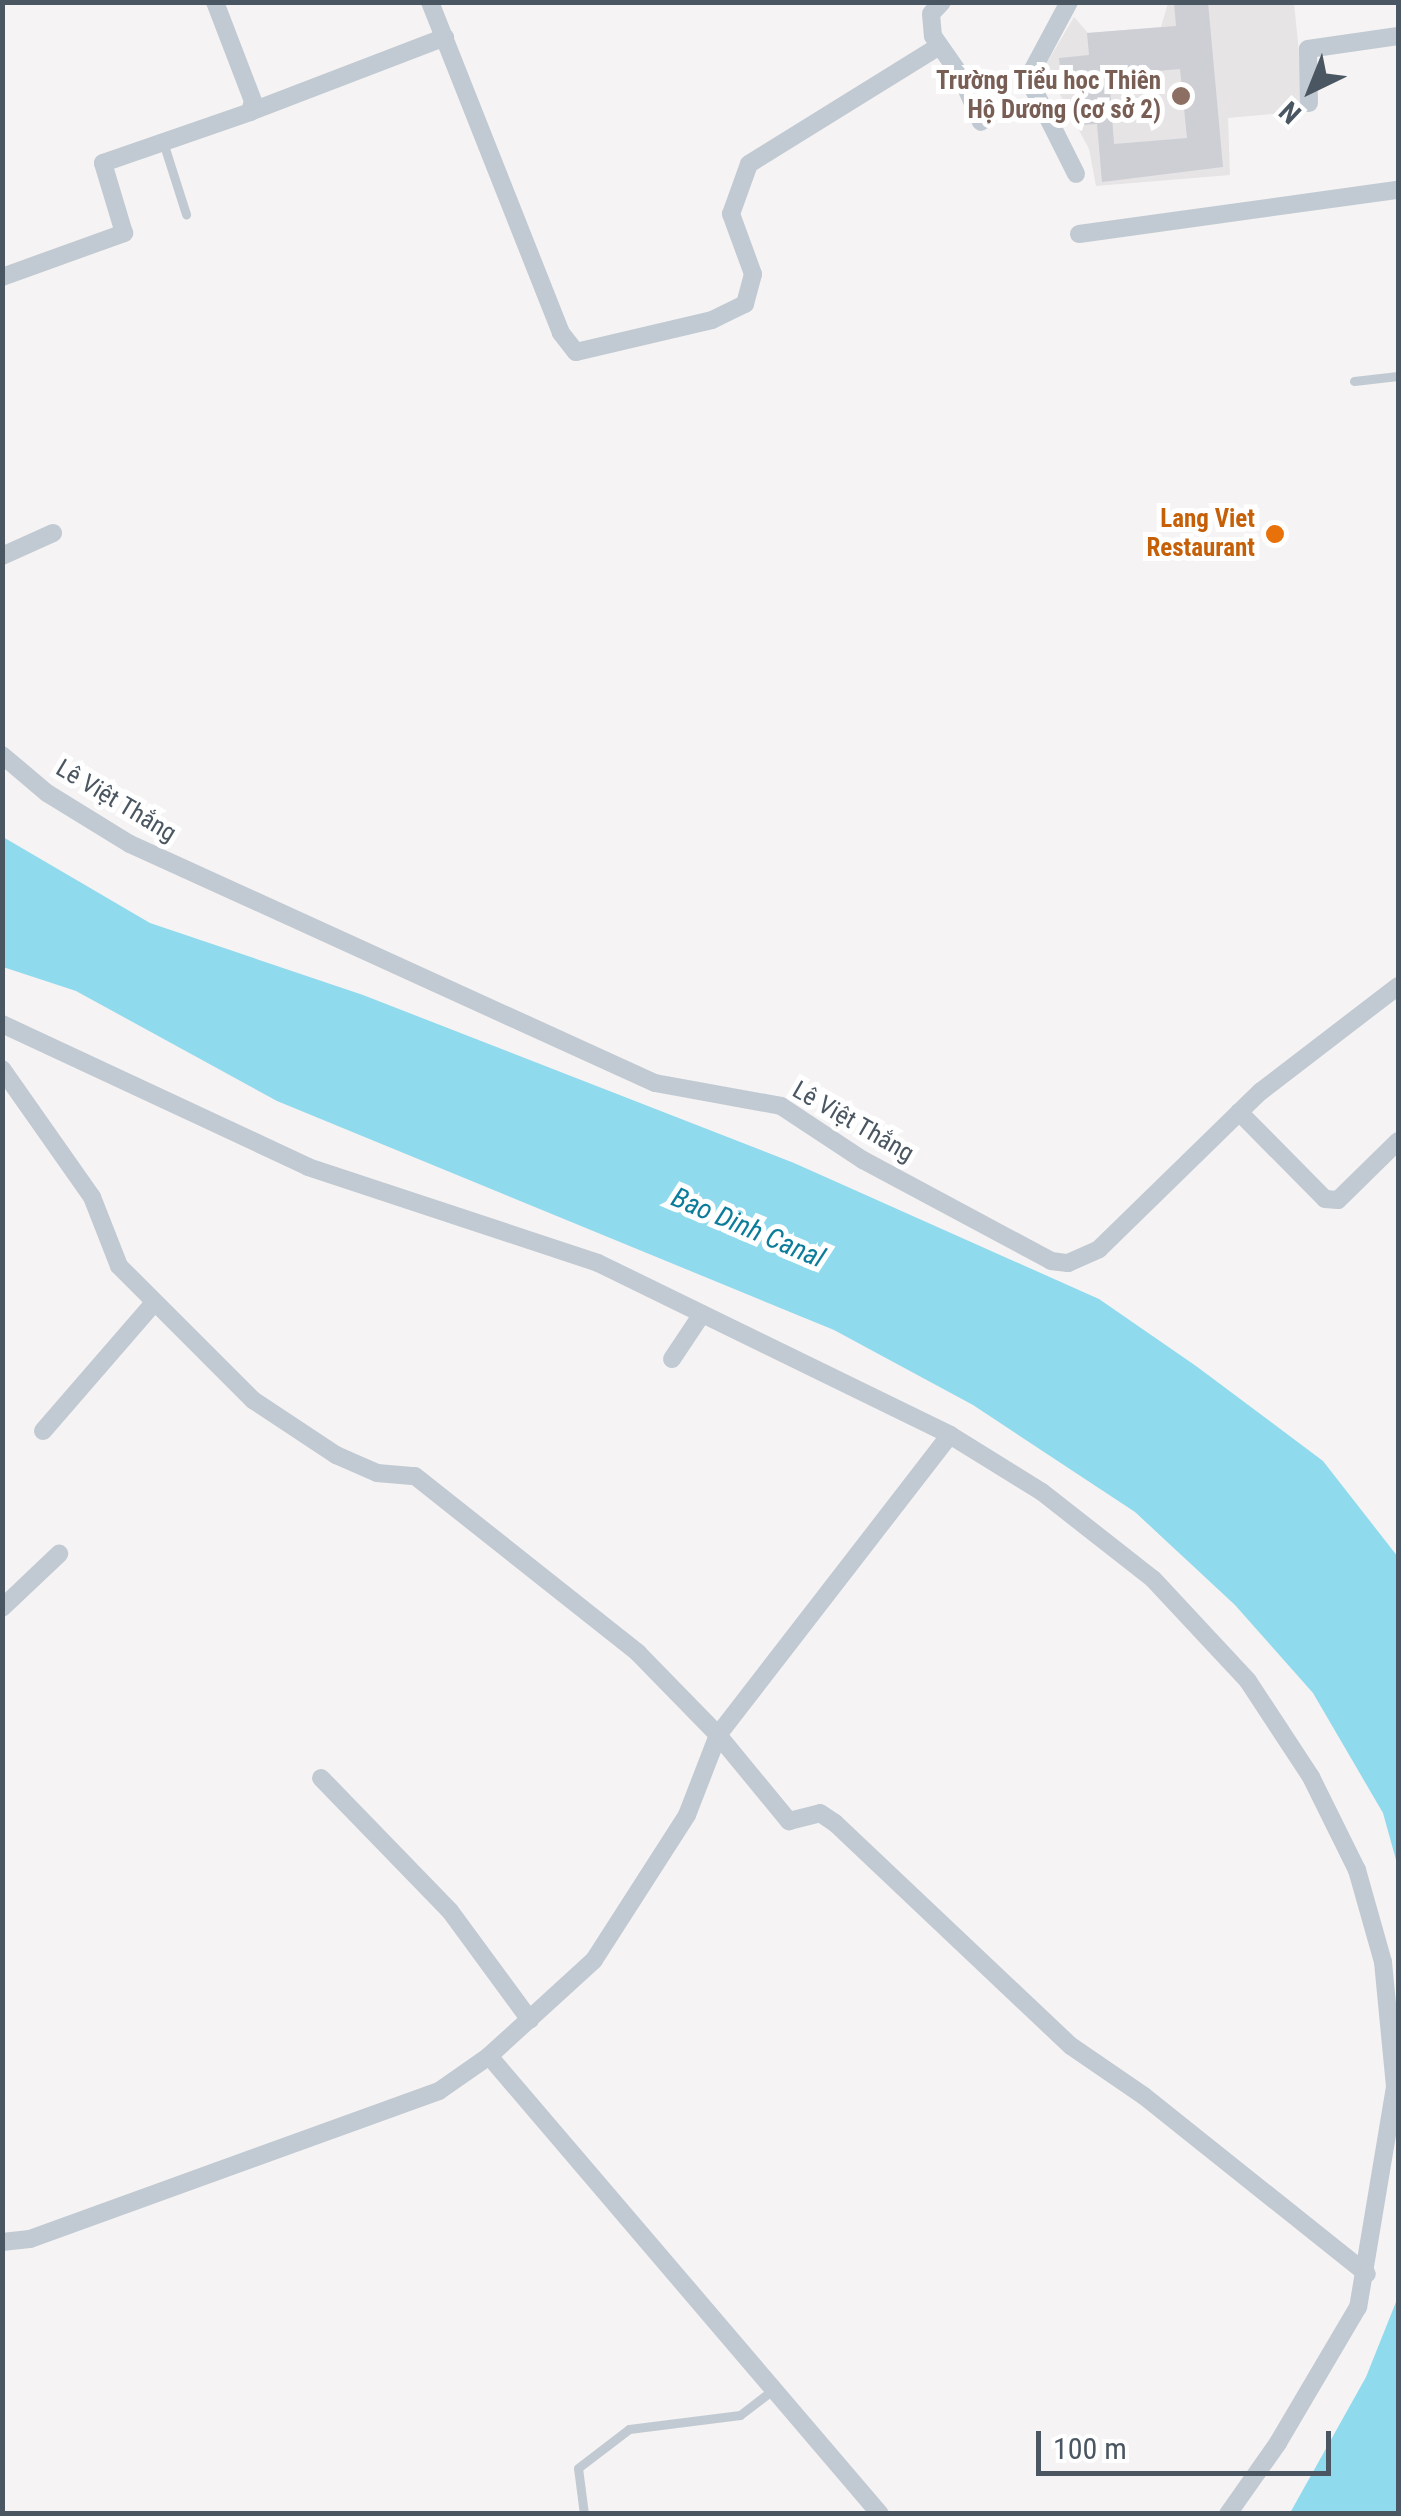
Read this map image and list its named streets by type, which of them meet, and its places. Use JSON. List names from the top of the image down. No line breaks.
{"streets":{"street":["Lê Việt Thắng"]},"water":["Bao Dinh Canal"],"places":["Trường Tiểu học Thiên Hộ Dương (cơ sở 2)","Lang Viet Restaurant"],"scale_bar":"100 m","north":"bottom left"}
